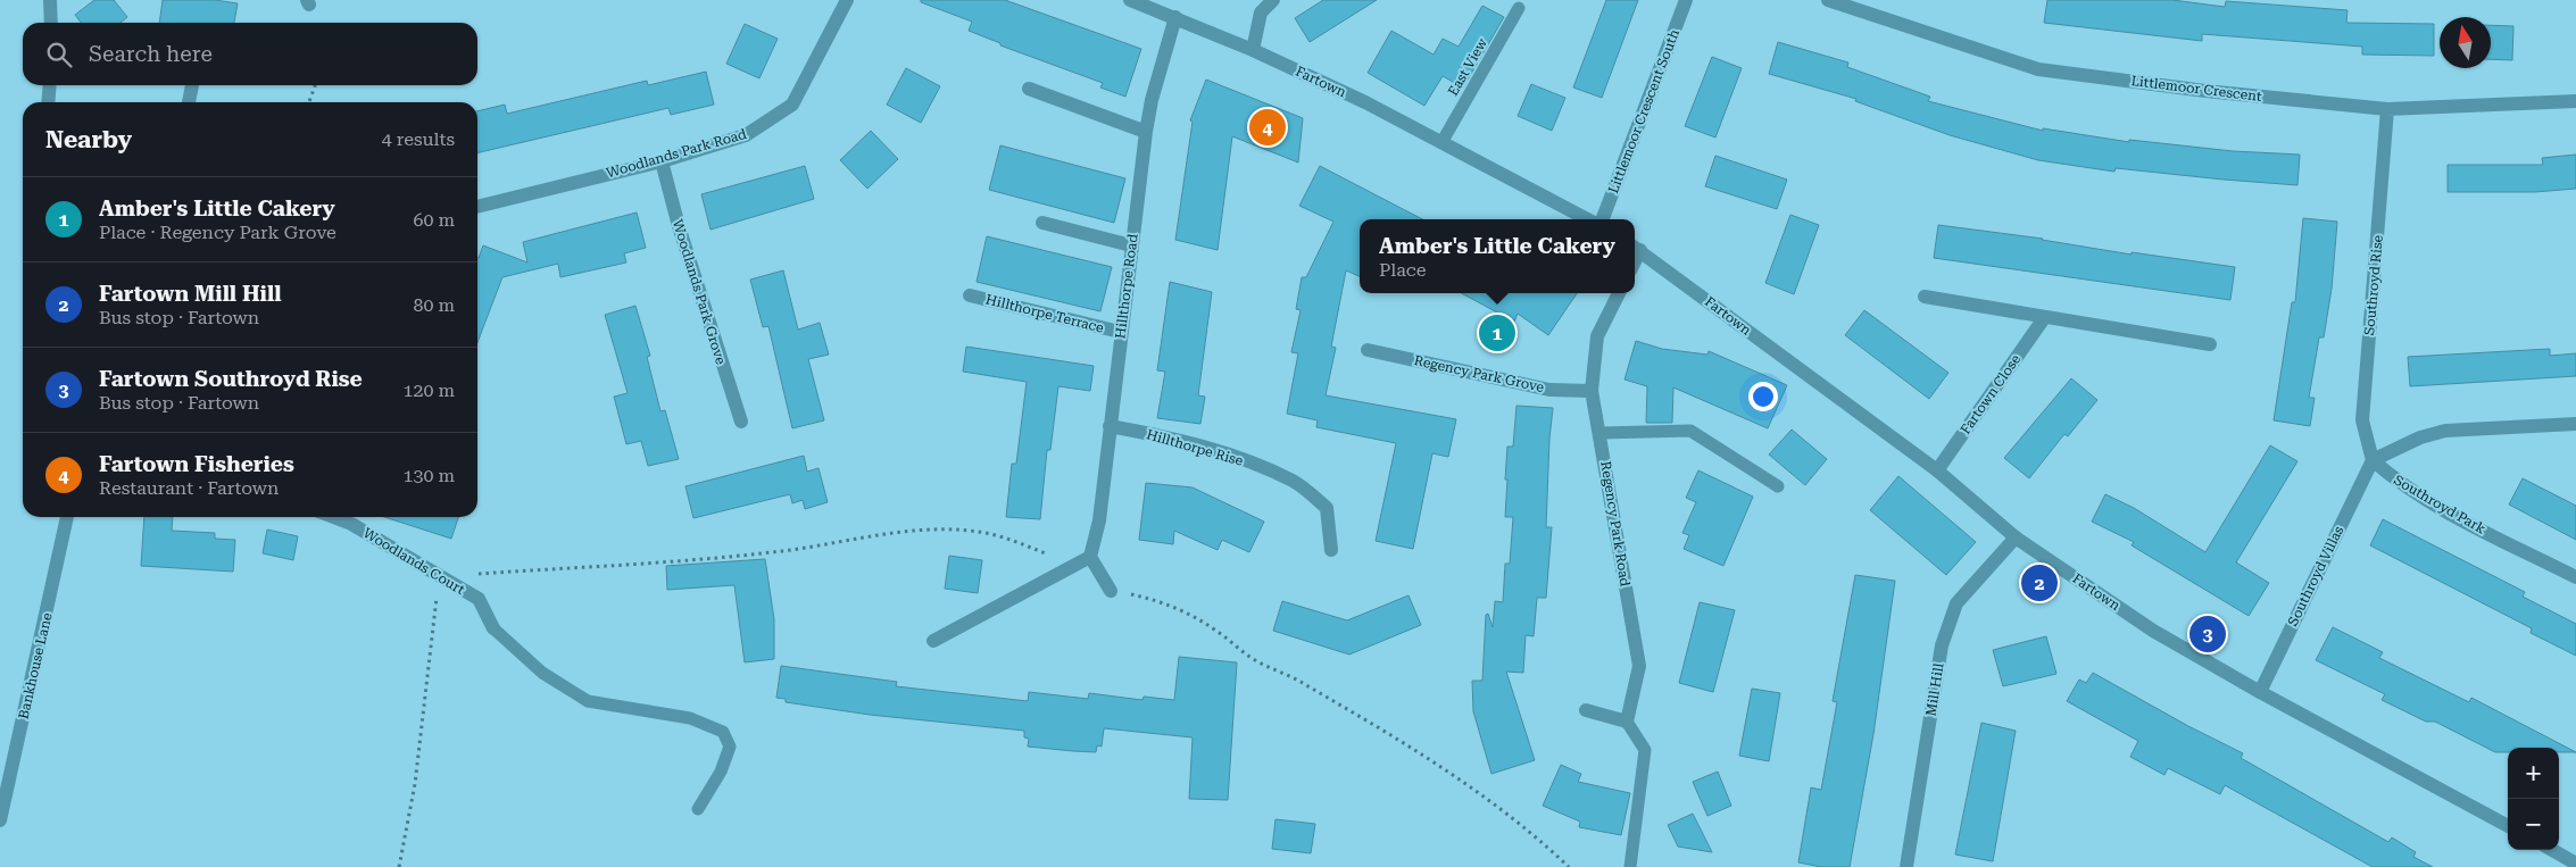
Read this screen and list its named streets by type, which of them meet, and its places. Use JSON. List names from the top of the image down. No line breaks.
{"streets":{"street":["Fartown","Littlemoor Crescent","Littlemoor Crescent South","Woodlands Park Road","Southroyd Rise","Hillthorpe Road","Woodlands Park Grove","Hillthorpe Terrace","Regency Park Grove","Fartown Close","Hillthorpe Rise","Southroyd Park","Regency Park Road","Woodlands Court","Southroyd Villas","Bankhouse Lane","Mill Hill"],"lane":["East View"]},"crossings":[["East View","Fartown"],["Fartown","Hillthorpe Road"],["Fartown","Fartown Close"],["Fartown","Southroyd Villas"],["Fartown","Mill Hill"],["Littlemoor Crescent","Southroyd Rise"],["Woodlands Park Road","Woodlands Park Grove"],["Southroyd Rise","Southroyd Park"],["Southroyd Rise","Southroyd Villas"],["Hillthorpe Road","Hillthorpe Terrace"],["Hillthorpe Road","Hillthorpe Rise"],["Regency Park Grove","Regency Park Road"],["Southroyd Park","Southroyd Villas"]],"north":"top","page":{"search":"Search here","heading":["Nearby","4 results"],"pins":["4","1","2","3"],"list":[{"mark":"1","name":"Amber's Little Cakery","note":"Place · Regency Park Grove","value":"60 m"},{"mark":"2","name":"Fartown Mill Hill","note":"Bus stop · Fartown","value":"80 m"},{"mark":"3","name":"Fartown Southroyd Rise","note":"Bus stop · Fartown","value":"120 m"},{"mark":"4","name":"Fartown Fisheries","note":"Restaurant · Fartown","value":"130 m"}],"popup":["Amber's Little Cakery","Place"],"map_buttons":["+","−"]}}
